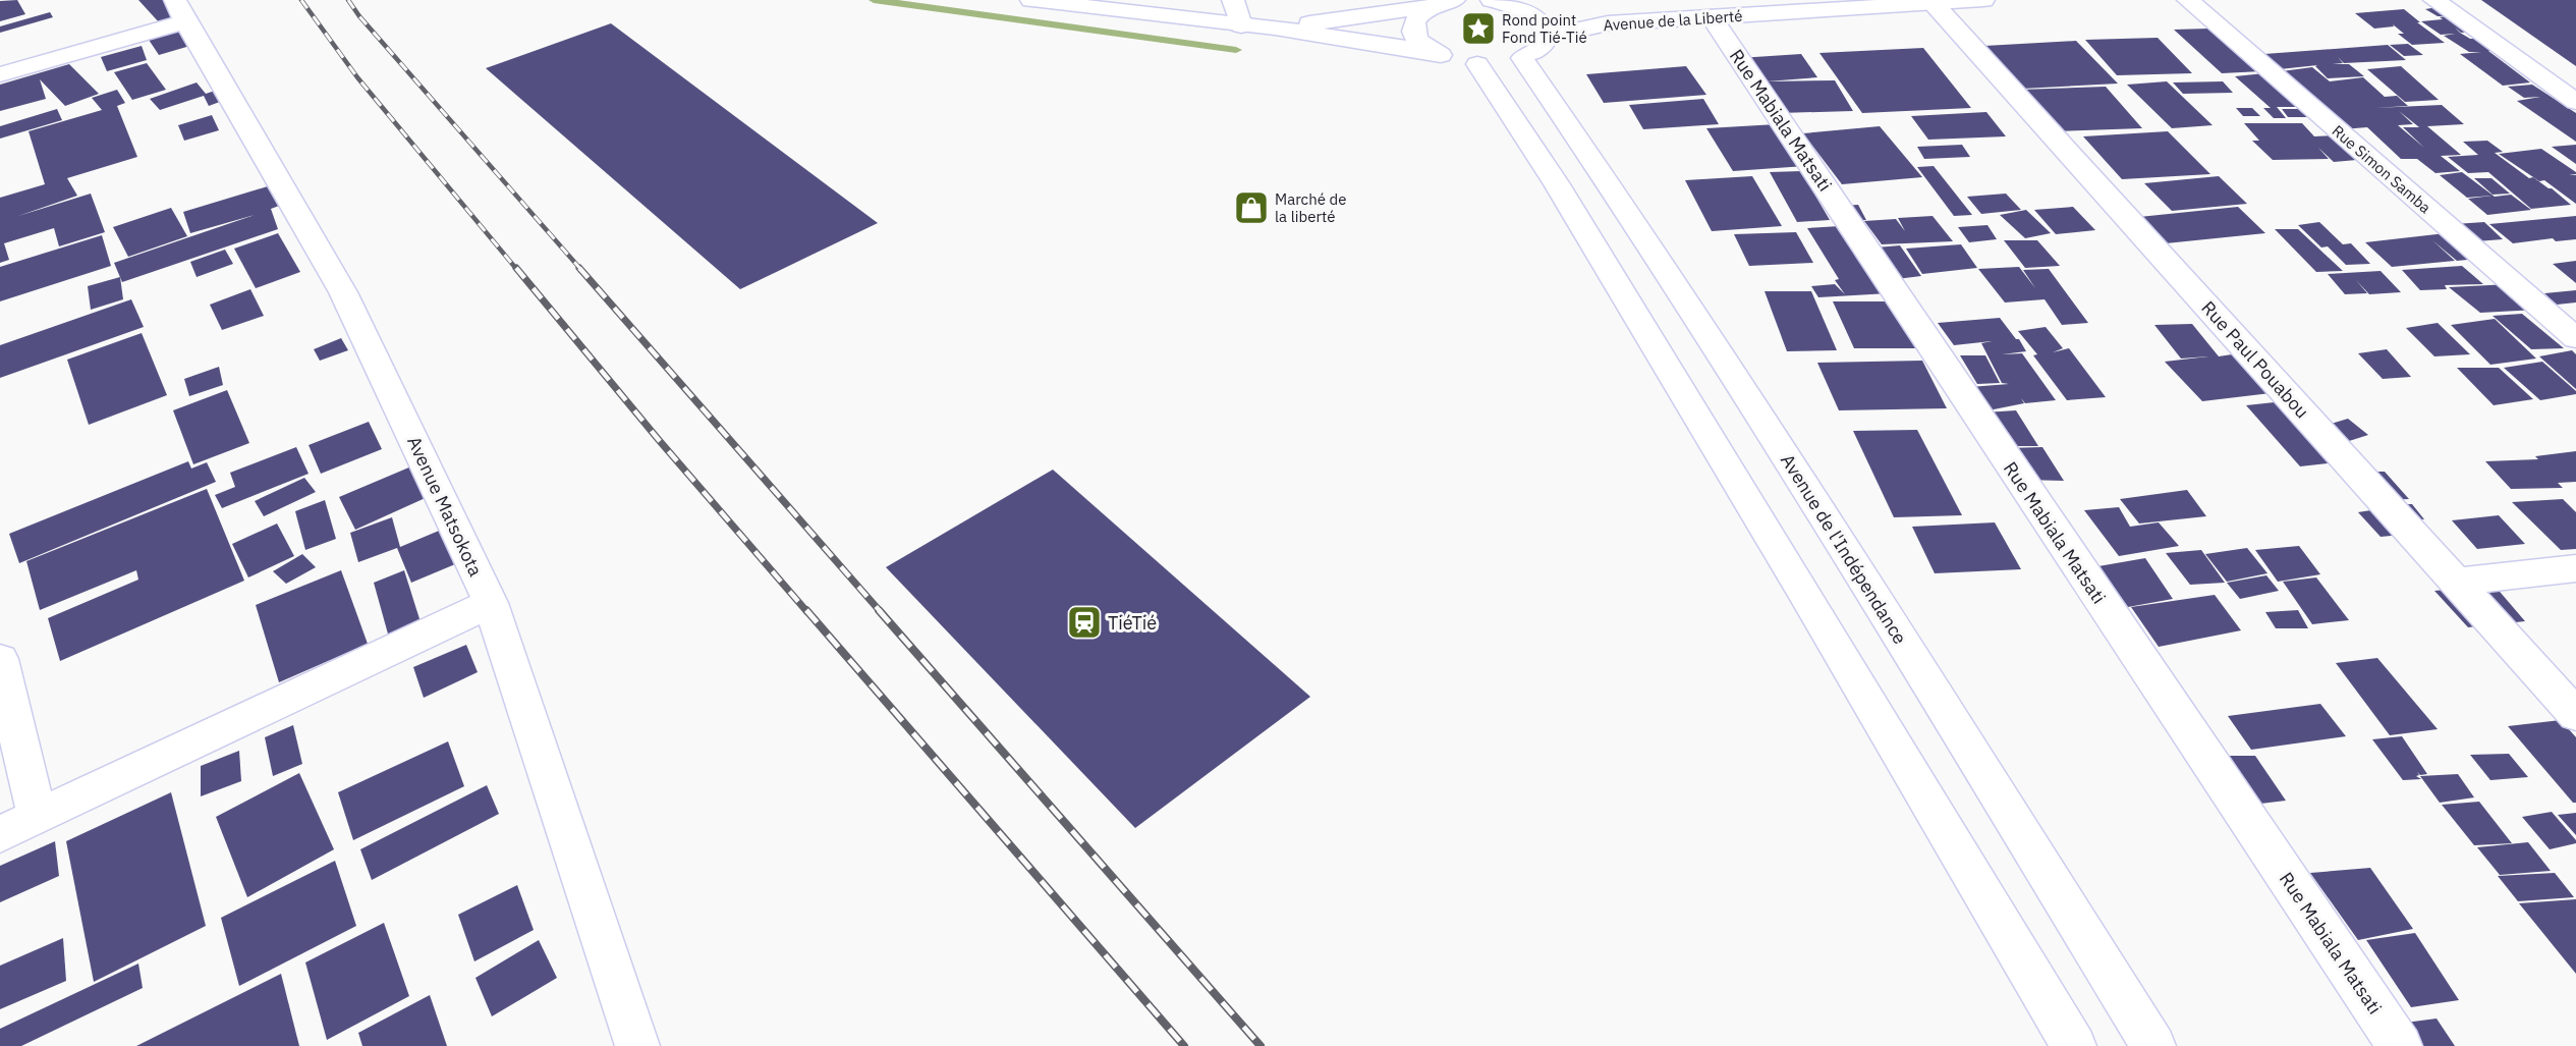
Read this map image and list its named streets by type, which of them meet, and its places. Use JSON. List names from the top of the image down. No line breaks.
{"streets":{"street":["Avenue de la Liberté","Rue Mabiala Matsati","Rue Simon Samba","Rue Paul Pouabou","Avenue Matsokota","Avenue de l'Indépendance"]},"crossings":[["Avenue de la Liberté","Rue Mabiala Matsati"],["Avenue de la Liberté","Rue Paul Pouabou"],["Avenue de la Liberté","Avenue de l'Indépendance"]],"places":{"place":["Rond point Fond Tié-Tié"],"shop":["Marché de la liberté"],"station":["TiéTié"]}}
